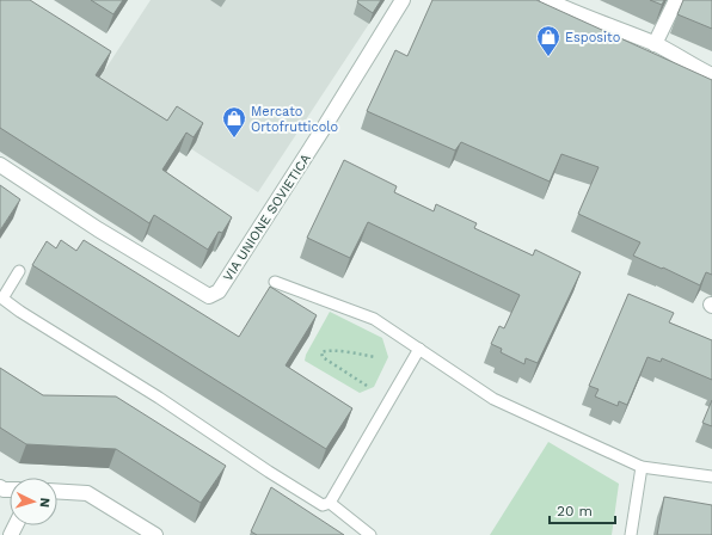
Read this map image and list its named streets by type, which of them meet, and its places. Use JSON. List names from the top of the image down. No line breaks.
{"streets":{"street":["VIA UNIONE SOVIETICA"]},"places":{"shop":["Esposito","Mercato Ortofrutticolo"]},"scale_bar":"20 m","north":"right"}
